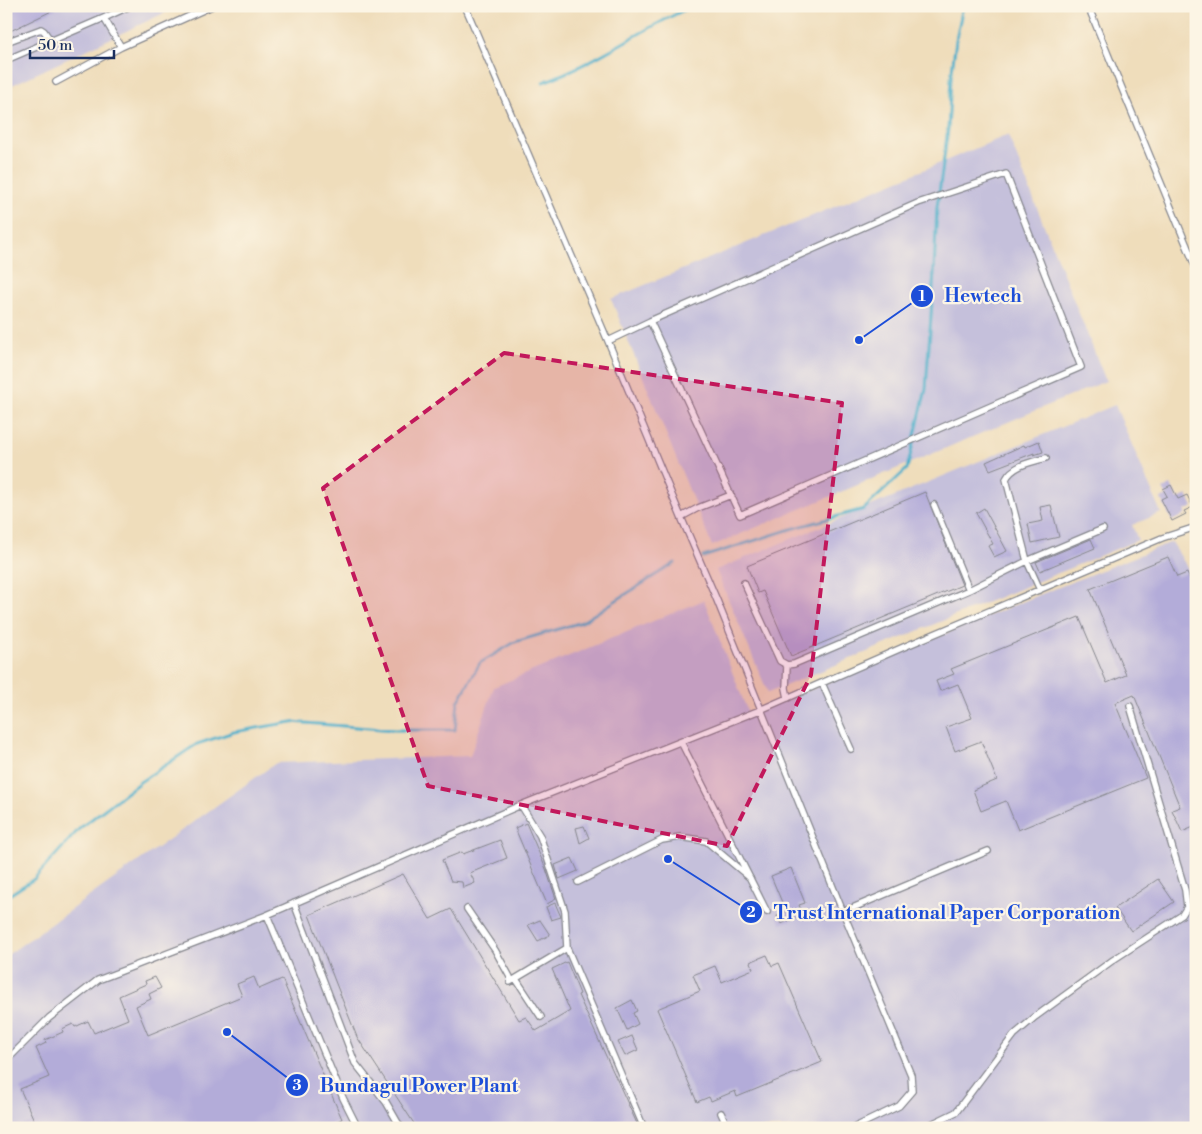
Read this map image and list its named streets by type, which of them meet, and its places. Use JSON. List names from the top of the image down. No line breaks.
{"places":["Hewtech","Trust International Paper Corporation","Bundagul Power Plant"],"scale_bar":"50 m"}
